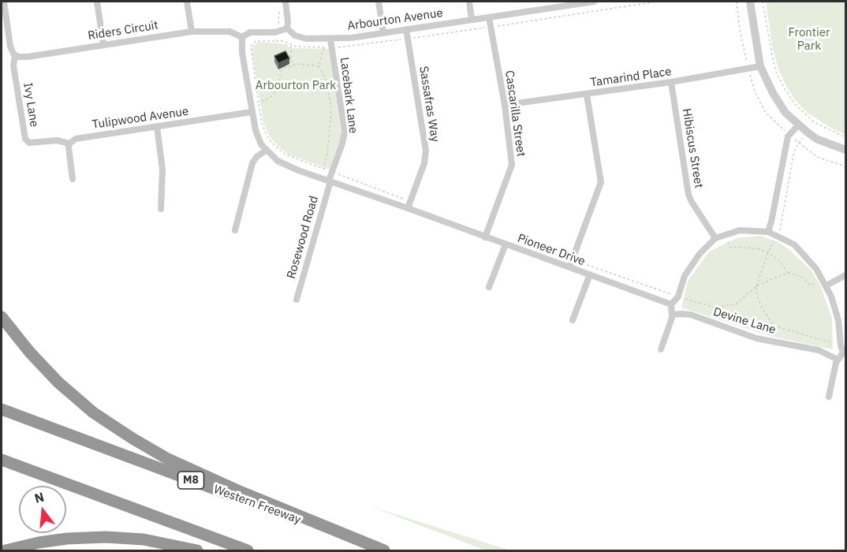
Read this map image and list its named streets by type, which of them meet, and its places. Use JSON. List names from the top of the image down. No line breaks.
{"streets":{"highway":["M8","Western Freeway"],"street":["Arbourton Avenue","Riders Circuit","Tamarind Place","Lacebark Lane","Sassafras Way","Ivy Lane","Cascarilla Street","Tulipwood Avenue","Hibiscus Street","Rosewood Road","Pioneer Drive","Devine Lane"]},"crossings":[["Arbourton Avenue","Riders Circuit"],["Arbourton Avenue","Lacebark Lane"],["Arbourton Avenue","Sassafras Way"],["Arbourton Avenue","Cascarilla Street"],["Riders Circuit","Ivy Lane"],["Tamarind Place","Cascarilla Street"],["Tamarind Place","Hibiscus Street"],["Lacebark Lane","Rosewood Road"],["Lacebark Lane","Pioneer Drive"],["Sassafras Way","Pioneer Drive"],["Ivy Lane","Tulipwood Avenue"],["Cascarilla Street","Pioneer Drive"],["Rosewood Road","Pioneer Drive"]],"parks":["Frontier Park","Arbourton Park"],"north":"top"}
